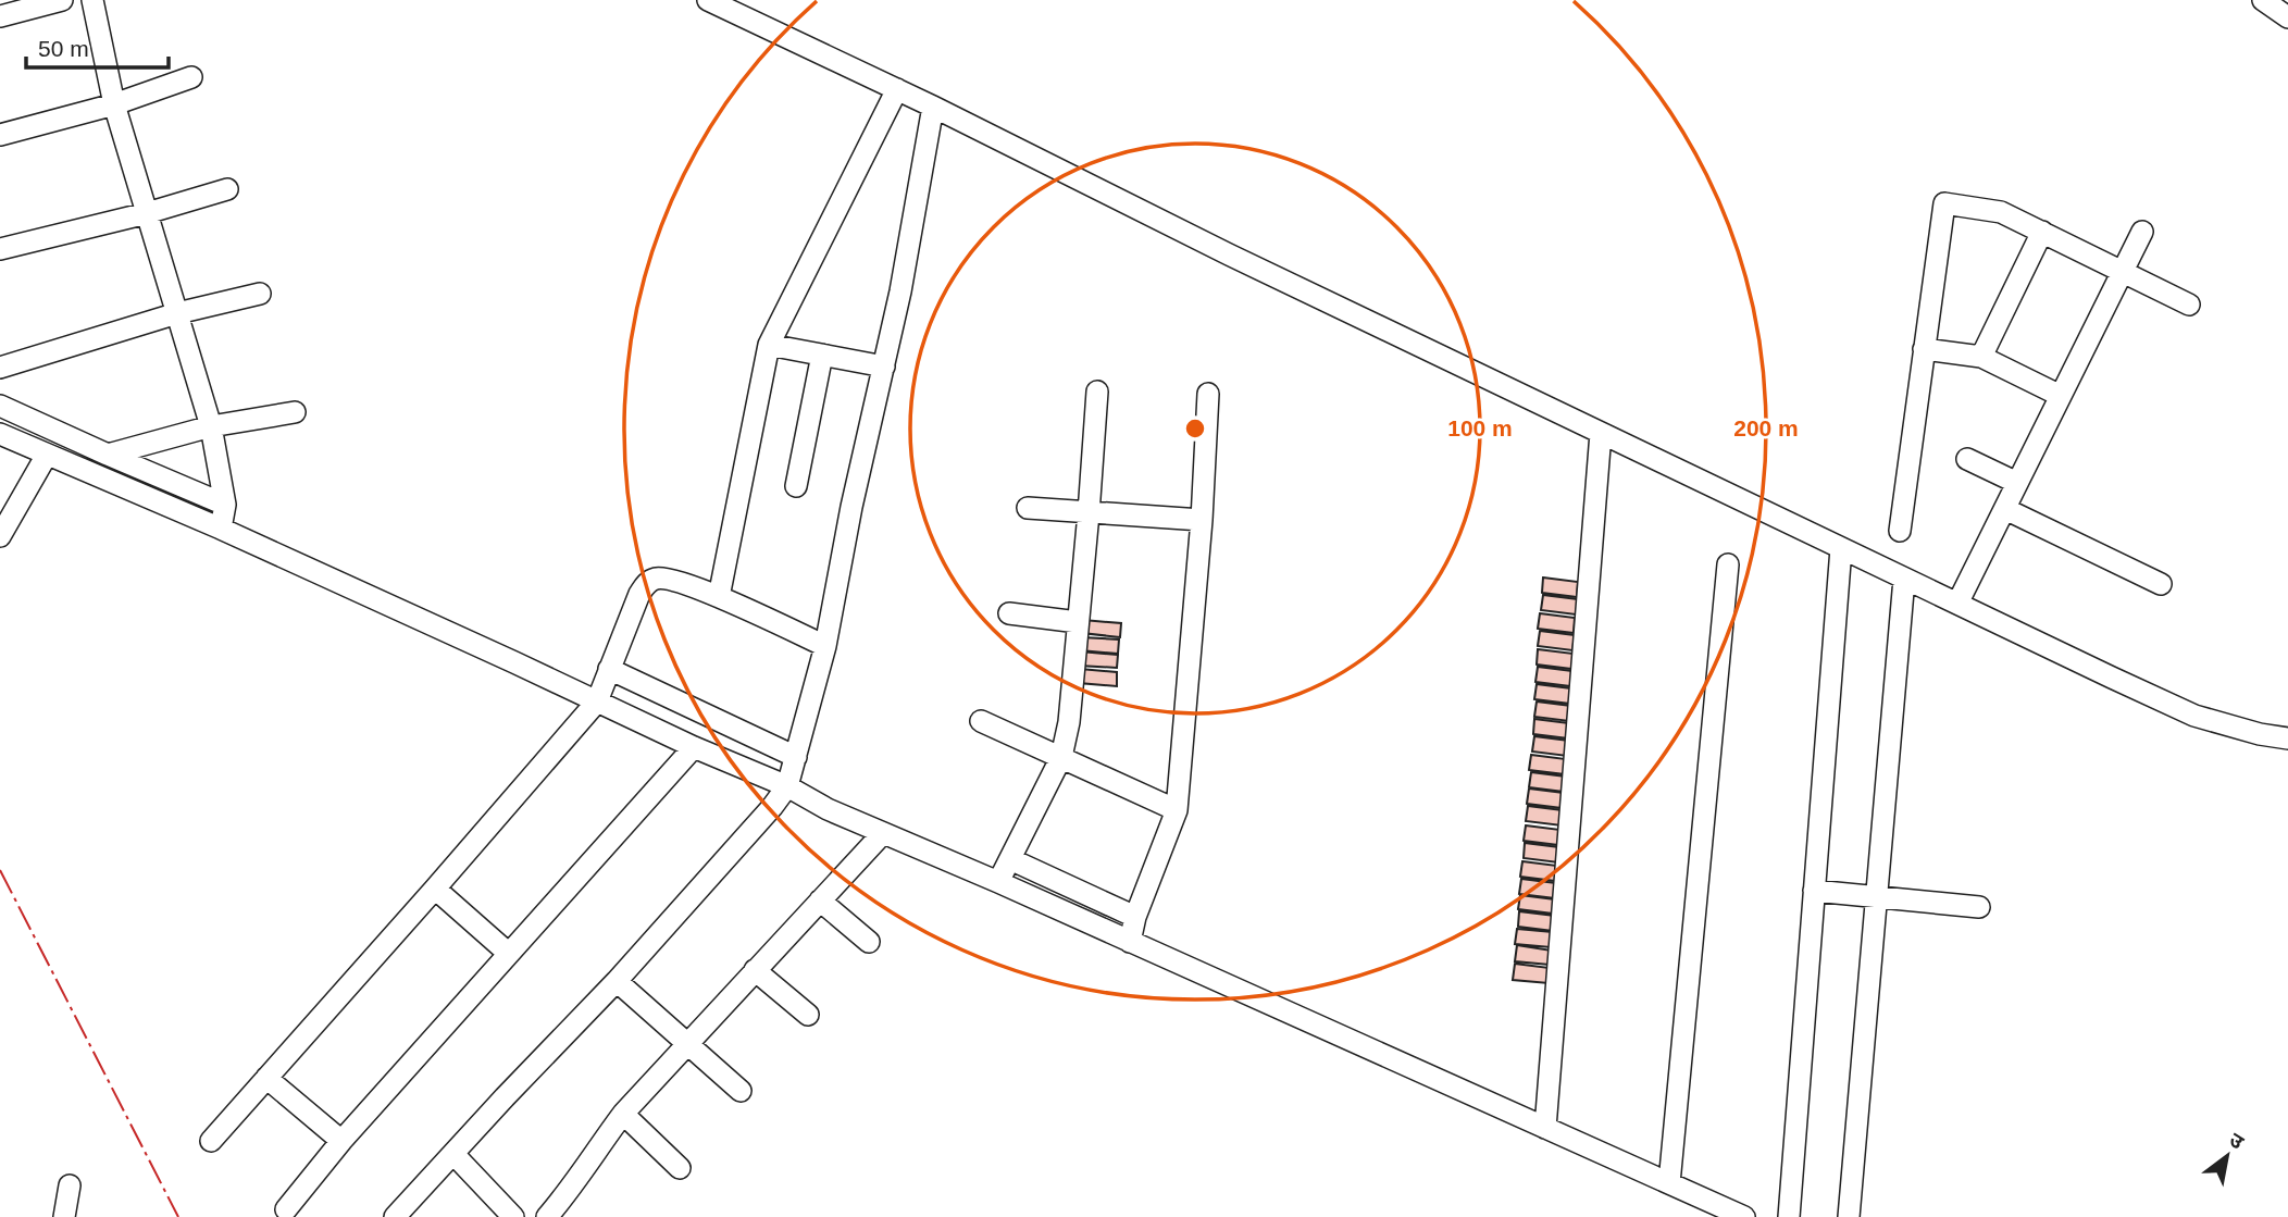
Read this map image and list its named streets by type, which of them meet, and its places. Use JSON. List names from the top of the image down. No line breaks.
{"scale_bar":"50 m","north":"top right","rings":["100 m","200 m"]}
